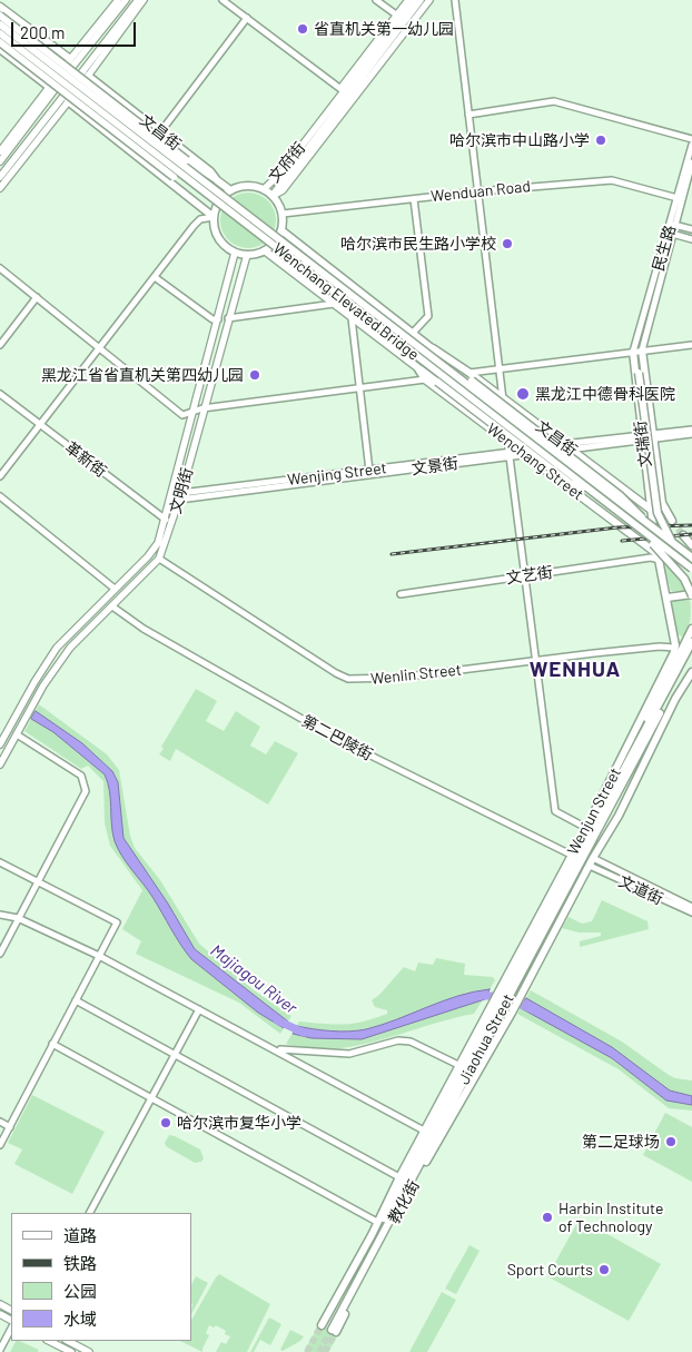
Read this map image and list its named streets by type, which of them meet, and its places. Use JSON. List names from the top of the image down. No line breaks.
{"streets":{"highway":["文昌街","Wenchang Elevated Bridge","文瑞街","Wenchang Street","Wenjun Street","Jiaohua Street","教化街"],"main road":["文府街","文明街"],"street":["Wenduan Road","民生路","革新街","文景街","Wenjing Street","文艺街","Wenlin Street","第二巴陵街","文道街"]},"crossings":[["文昌街","文府街"],["文昌街","Wenduan Road"],["文昌街","文瑞街"],["文昌街","Wenchang Street"],["文昌街","Wenjing Street"],["文昌街","文明街"],["文府街","Wenduan Road"],["文府街","Wenchang Street"],["文府街","文明街"],["Wenduan Road","民生路"],["Wenduan Road","Wenchang Street"],["Wenduan Road","文明街"],["民生路","文瑞街"],["Wenchang Elevated Bridge","Wenchang Street"],["文瑞街","Wenchang Street"],["文瑞街","Wenjing Street"],["文瑞街","文艺街"],["革新街","文明街"],["Wenchang Street","Wenjing Street"],["Wenchang Street","文明街"],["Wenchang Street","文艺街"],["文景街","Wenjing Street"],["文景街","文明街"],["Wenjing Street","文明街"],["文明街","Wenlin Street"],["文明街","第二巴陵街"],["Wenlin Street","Wenjun Street"],["第二巴陵街","Wenjun Street"],["Wenjun Street","文道街"],["Wenjun Street","Jiaohua Street"],["Jiaohua Street","教化街"]],"districts":["WENHUA"],"water":["Majiagou River"],"places":["省直机关第一幼儿园","哈尔滨市中山路小学","哈尔滨市民生路小学校","黑龙江省省直机关第四幼儿园","黑龙江中德骨科医院","哈尔滨市复华小学","第二足球场","Harbin Institute of Technology","Sport Courts"],"legend":["道路","铁路","公园","水域"],"scale_bar":"200 m"}
